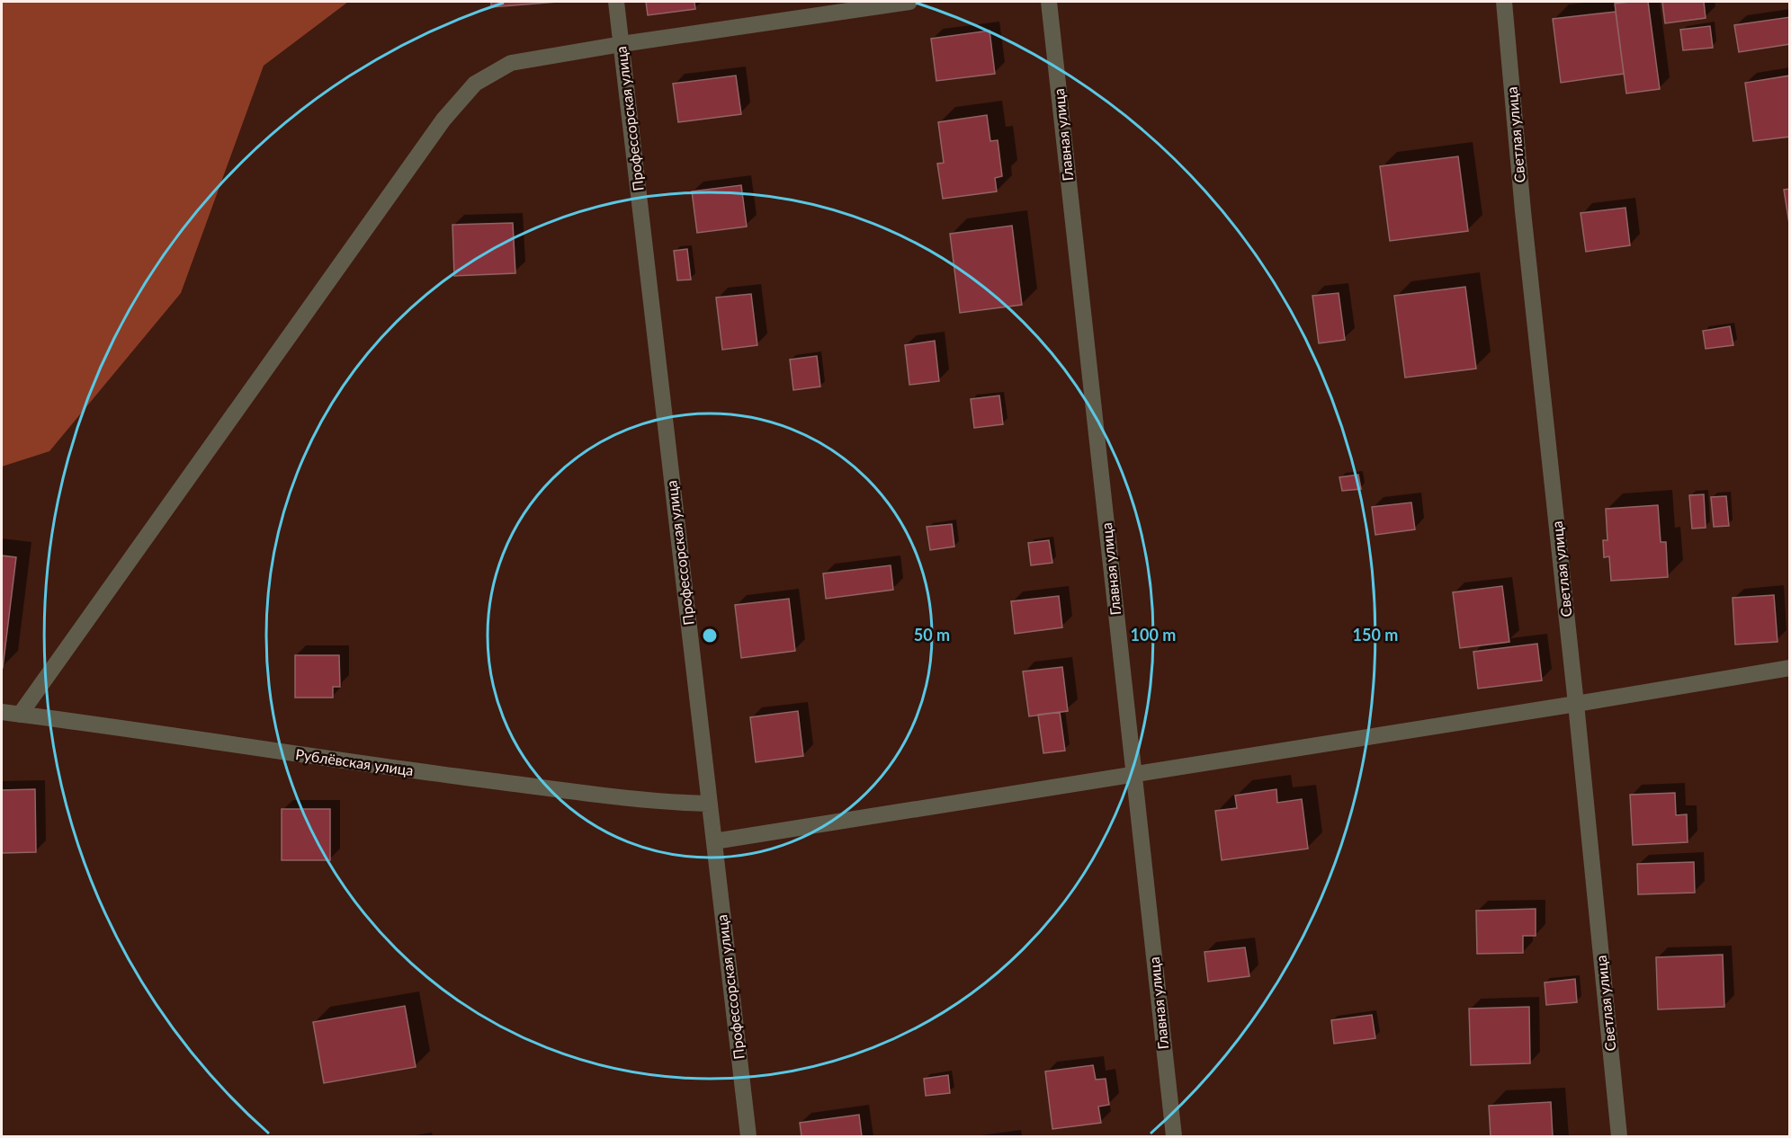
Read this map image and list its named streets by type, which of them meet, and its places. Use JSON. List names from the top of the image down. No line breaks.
{"streets":{"street":["Профессорская улица","Главная улица","Светлая улица","Рублёвская улица"]},"crossings":[["Профессорская улица","Рублёвская улица"]],"rings":["50 m","100 m","150 m"]}
